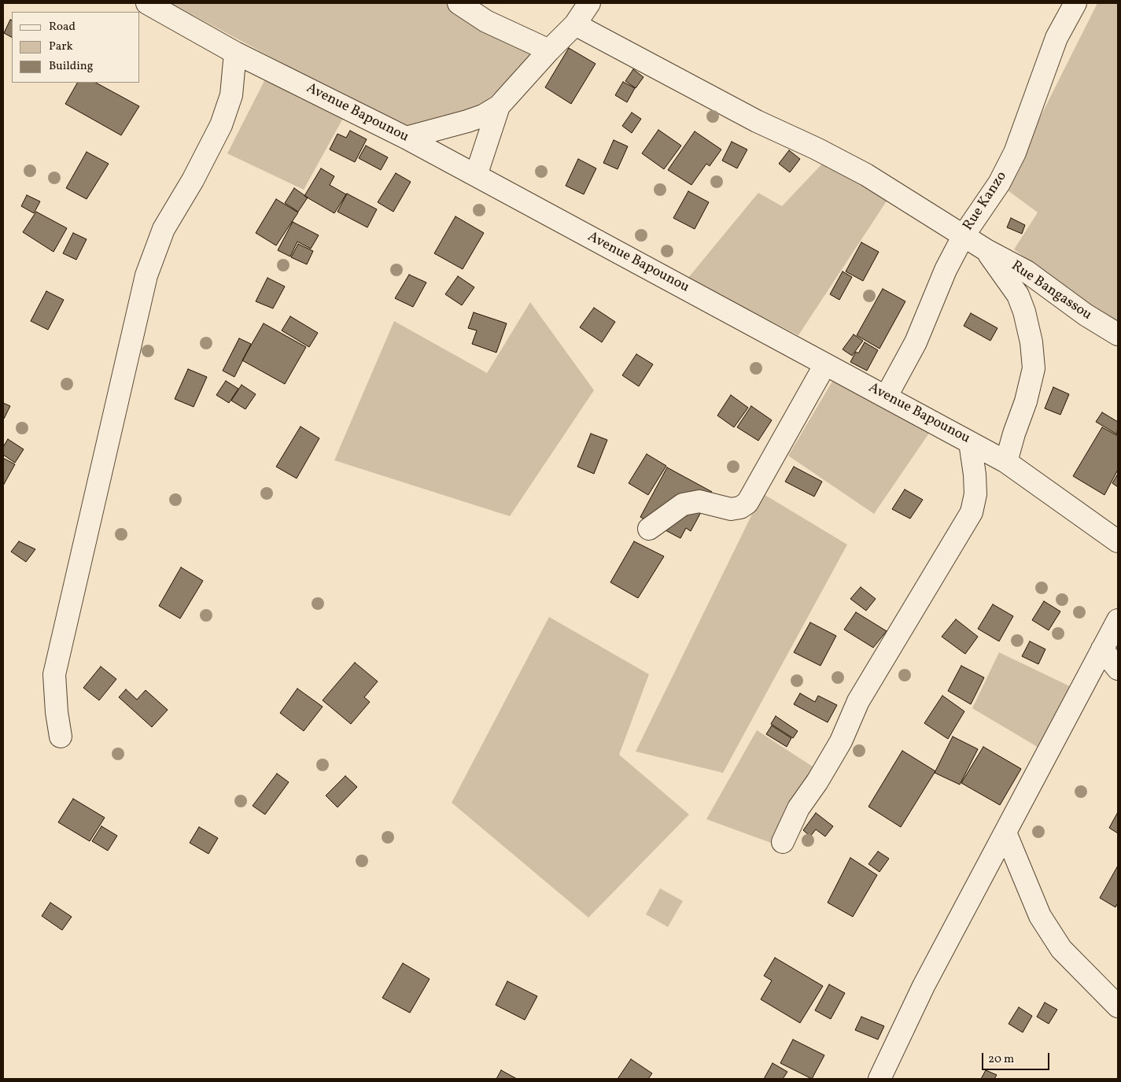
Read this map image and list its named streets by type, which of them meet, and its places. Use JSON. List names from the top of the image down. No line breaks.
{"streets":{"street":["Avenue Bapounou","Rue Kanzo","Rue Bangassou"]},"crossings":[["Avenue Bapounou","Rue Kanzo"],["Rue Kanzo","Rue Bangassou"]],"legend":["Road","Park","Building"],"scale_bar":"20 m"}
